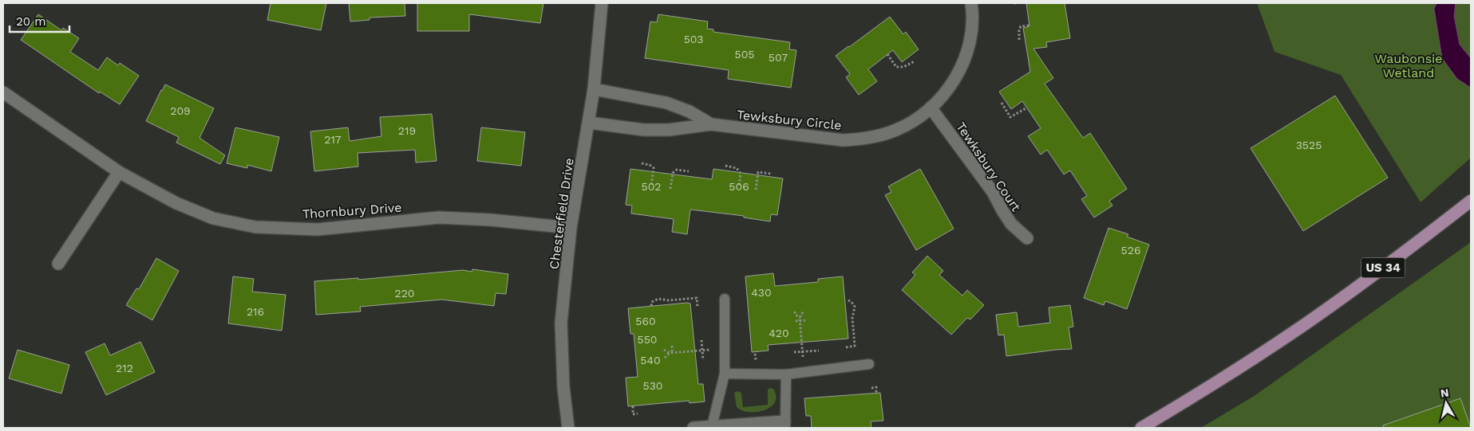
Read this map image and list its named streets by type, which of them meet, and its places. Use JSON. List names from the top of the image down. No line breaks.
{"streets":{"main road":["US 34"],"street":["Tewksbury Circle","Tewksbury Court","Thornbury Drive","Chesterfield Drive"]},"crossings":[["Tewksbury Circle","Tewksbury Court"],["Tewksbury Circle","Chesterfield Drive"],["Thornbury Drive","Chesterfield Drive"]],"parks":["Waubonsie Wetland"],"house_numbers":["503","505","507","209","219","217","3525","502","506","526","430","220","216","560","420","550","540","212","530"],"scale_bar":"20 m","north":"top"}
